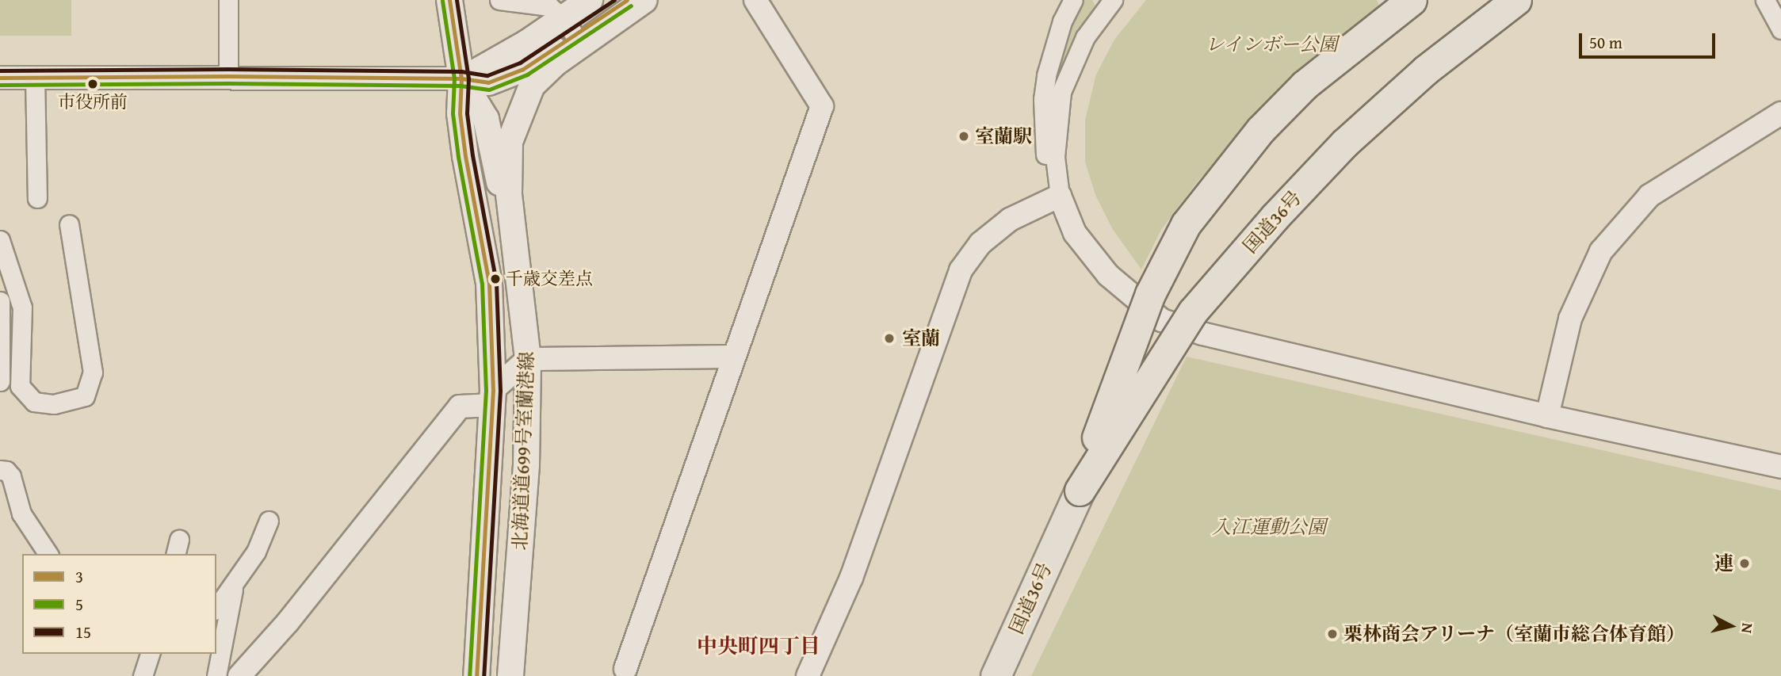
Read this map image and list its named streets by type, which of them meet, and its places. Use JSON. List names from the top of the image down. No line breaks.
{"streets":{"highway":["国道36号"],"main road":["北海道道699号室蘭港線"]},"districts":["中央町四丁目"],"parks":["レインボー公園","入江運動公園"],"places":["市役所前","室蘭駅","千歳交差点","室蘭","連","栗林商会アリーナ（室蘭市総合体育館）"],"lines":["transit line 3","transit line 15","transit line 5"],"legend":["3","5","15"],"scale_bar":"50 m","north":"right"}
